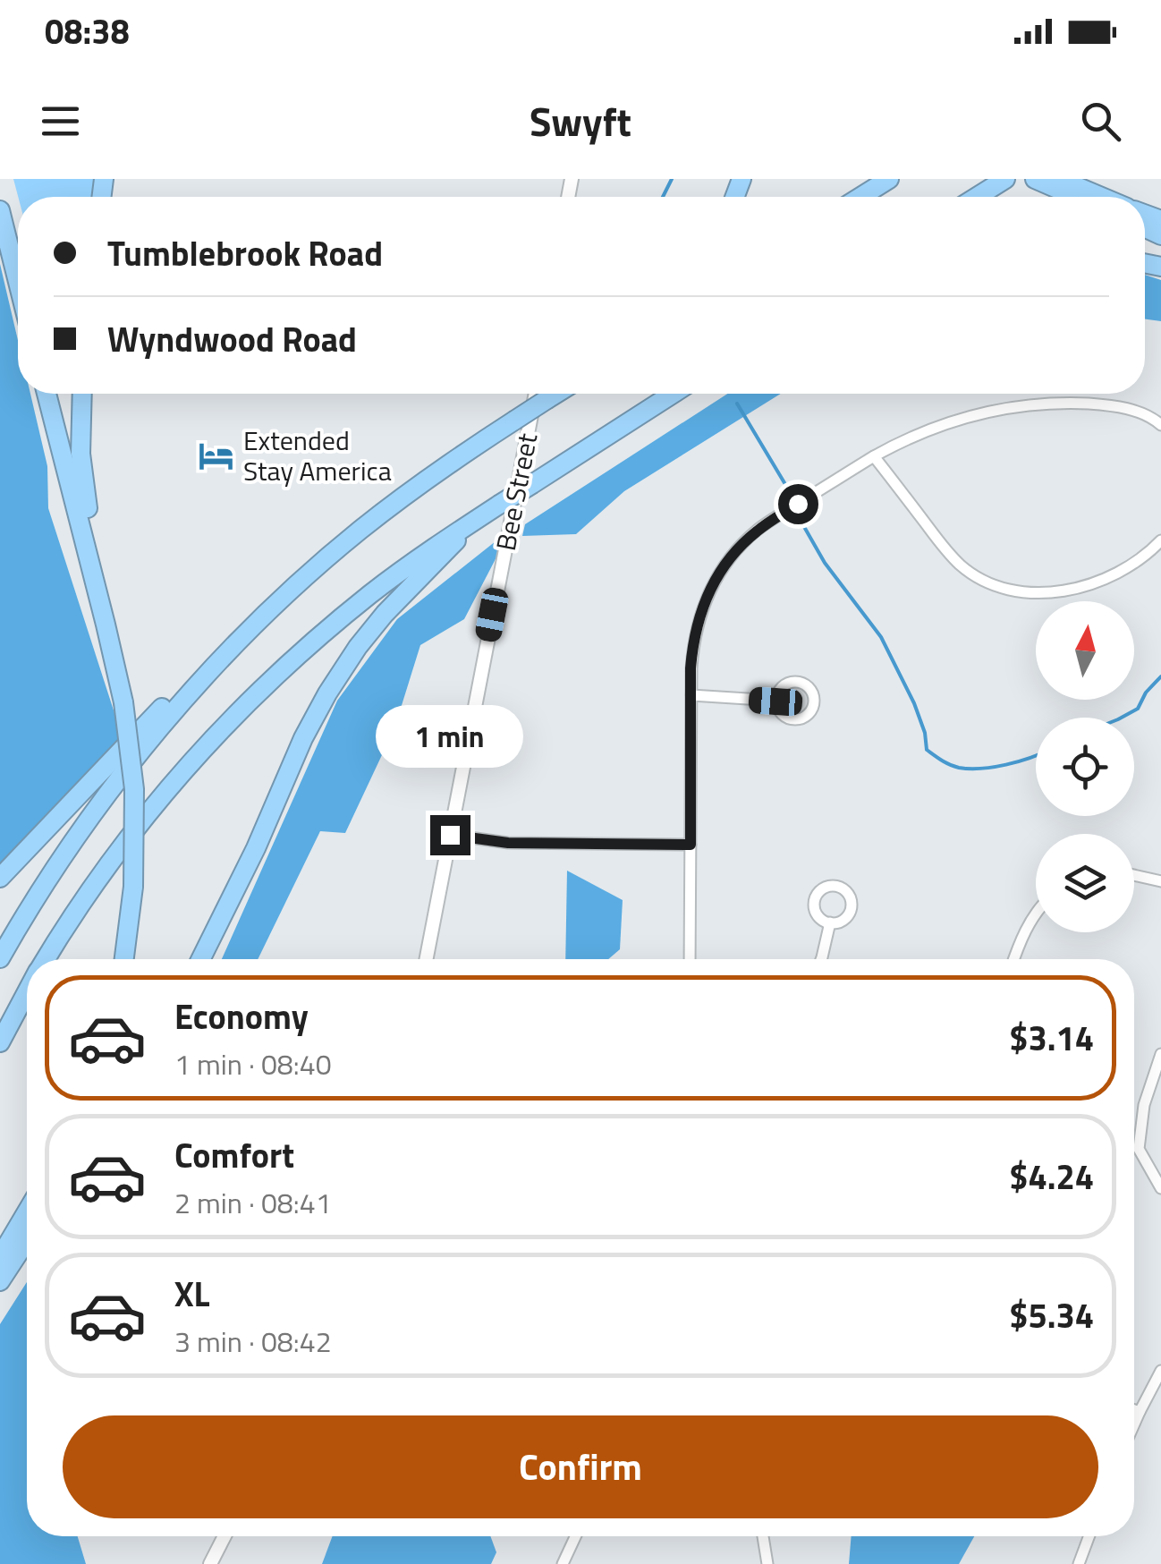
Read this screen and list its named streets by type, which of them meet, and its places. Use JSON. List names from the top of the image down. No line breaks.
{"streets":{"street":["Bee Street"]},"places":{"hotel":["Extended Stay America"]},"north":"top","page":{"status":"08:38","header":"Swyft","banner":["Tumblebrook Road","Wyndwood Road"],"bubble":"1 min","list":[{"name":"Economy","note":"1 min · 08:40","value":"$3.14"},{"name":"Comfort","note":"2 min · 08:41","value":"$4.24"},{"name":"XL","note":"3 min · 08:42","value":"$5.34"}],"buttons":"Confirm"}}
